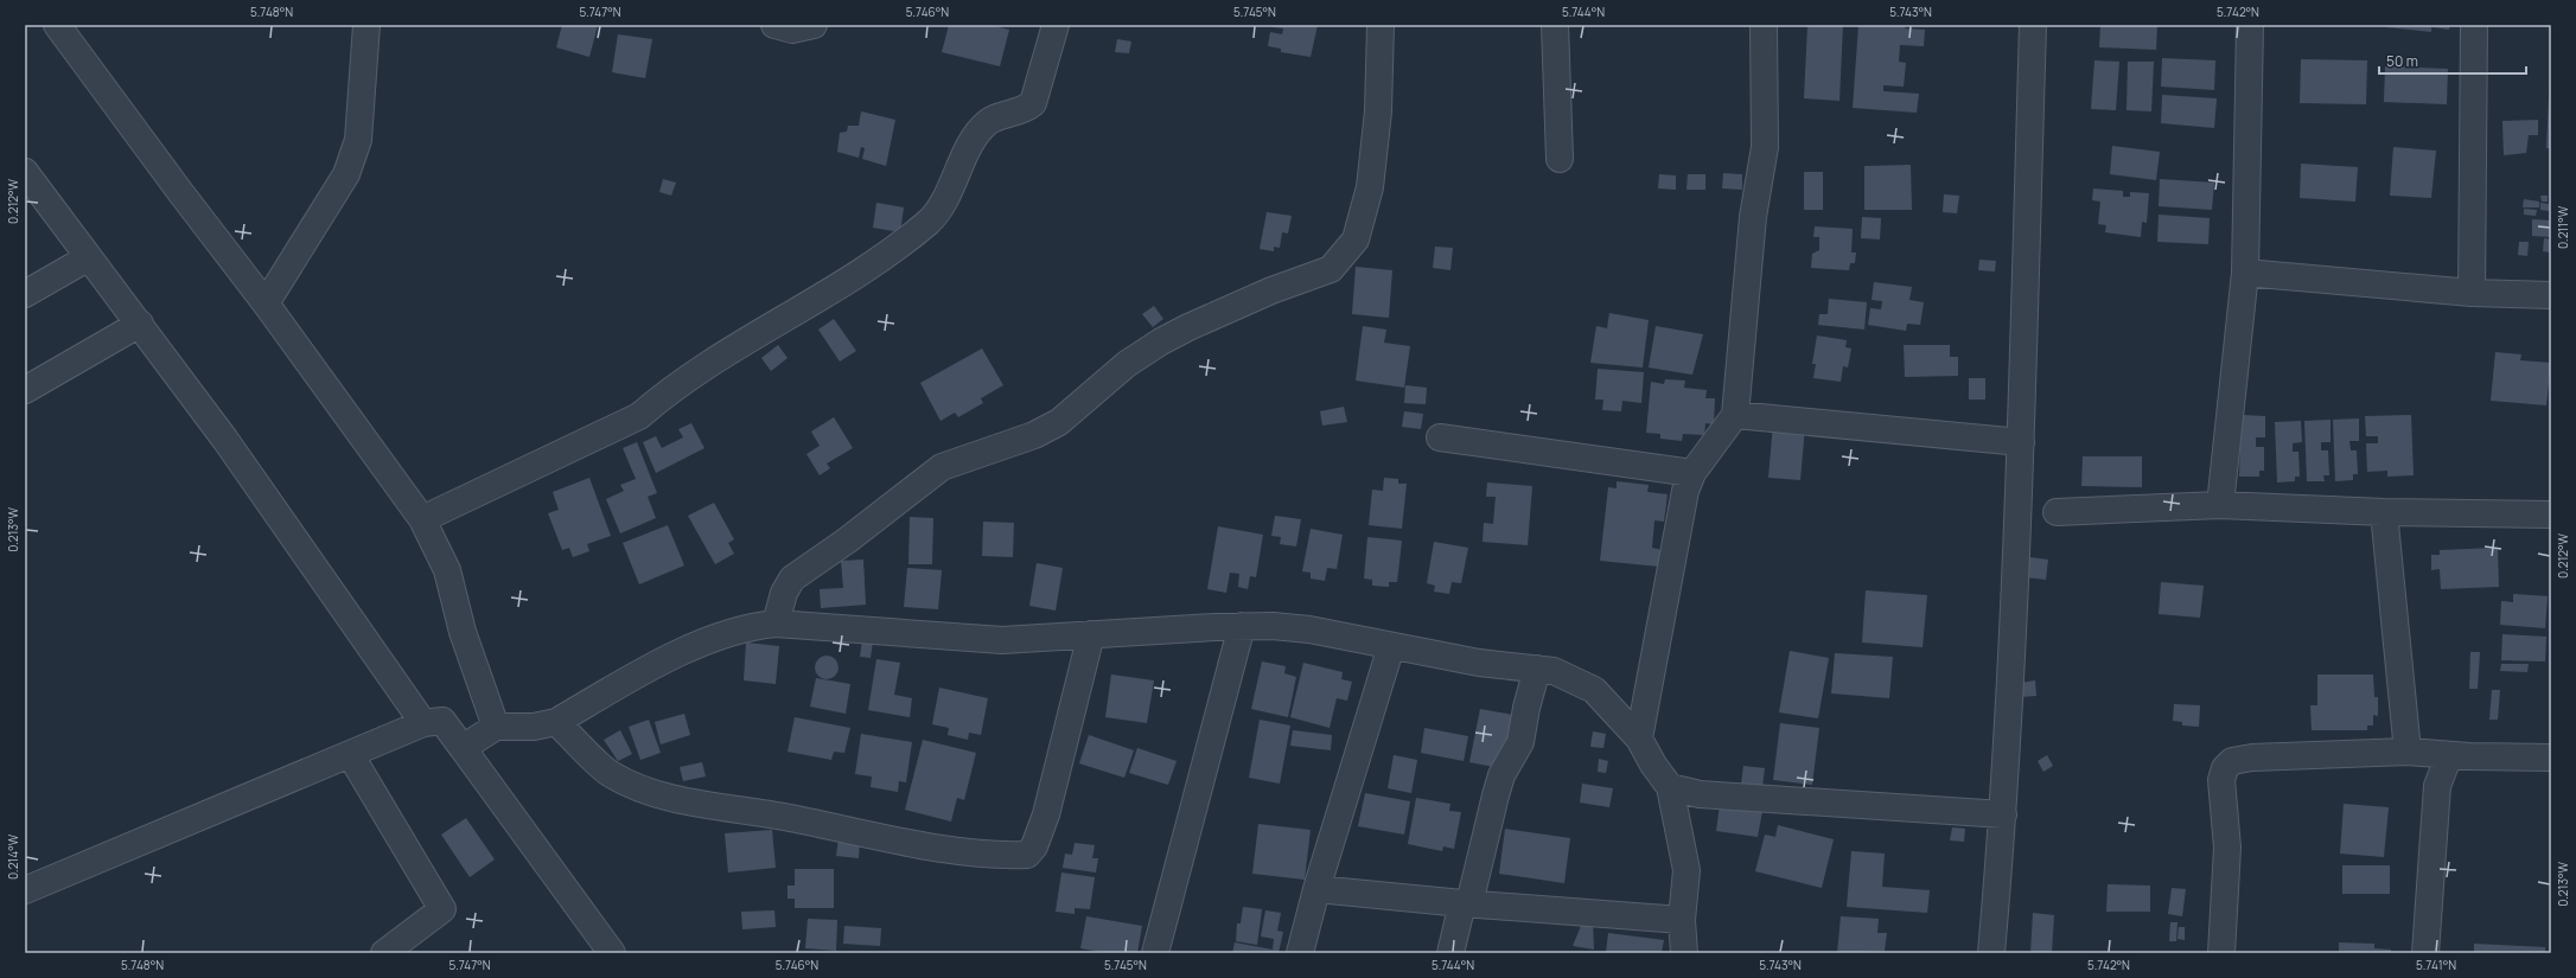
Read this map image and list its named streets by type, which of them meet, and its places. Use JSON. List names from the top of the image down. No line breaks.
{"scale_bar":"50 m","coordinates":["5.748°N","5.747°N","5.746°N","5.745°N","5.744°N","5.743°N","5.742°N","0.212°W","0.211°W","0.213°W","0.214°W","5.741°N"]}
